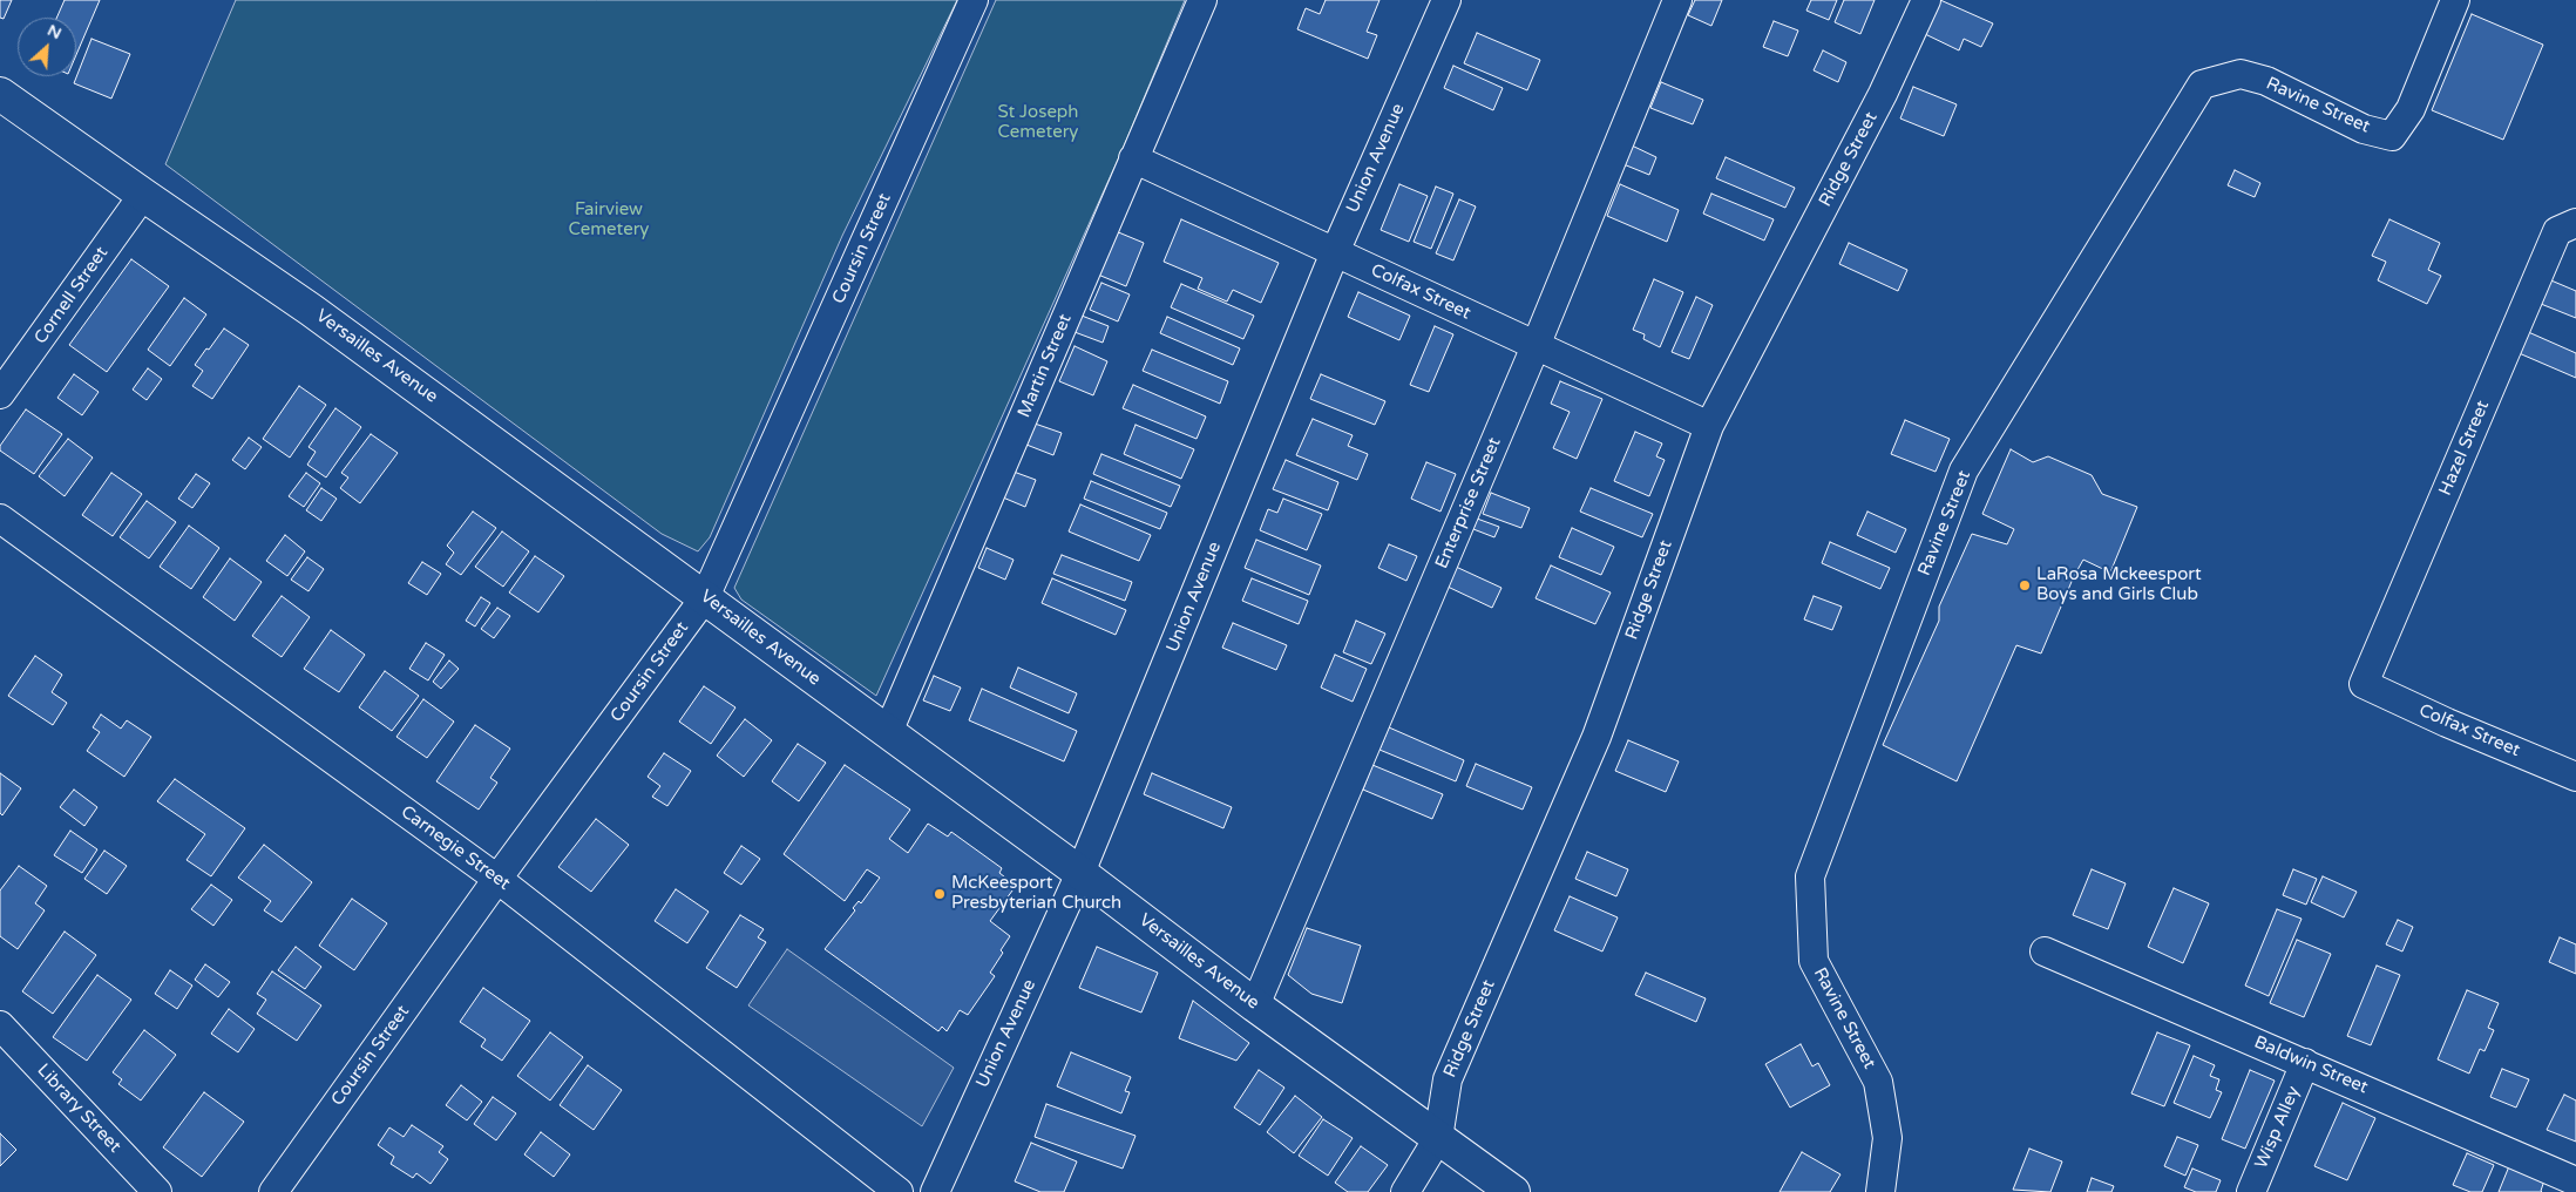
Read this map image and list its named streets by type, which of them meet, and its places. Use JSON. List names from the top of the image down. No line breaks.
{"streets":{"street":["Ravine Street","Union Avenue","Ridge Street","Coursin Street","Colfax Street","Cornell Street","Versailles Avenue","Martin Street","Hazel Street","Enterprise Street","Carnegie Street","Baldwin Street","Library Street","Wisp Alley"]},"crossings":[["Union Avenue","Colfax Street"],["Union Avenue","Versailles Avenue"],["Ridge Street","Colfax Street"],["Ridge Street","Versailles Avenue"],["Coursin Street","Versailles Avenue"],["Coursin Street","Carnegie Street"],["Colfax Street","Martin Street"],["Colfax Street","Hazel Street"],["Colfax Street","Enterprise Street"],["Cornell Street","Versailles Avenue"],["Versailles Avenue","Martin Street"],["Versailles Avenue","Enterprise Street"],["Baldwin Street","Wisp Alley"]],"parks":["St Joseph Cemetery","Fairview Cemetery"],"places":["LaRosa Mckeesport Boys and Girls Club","McKeesport Presbyterian Church"],"north":"top right"}
